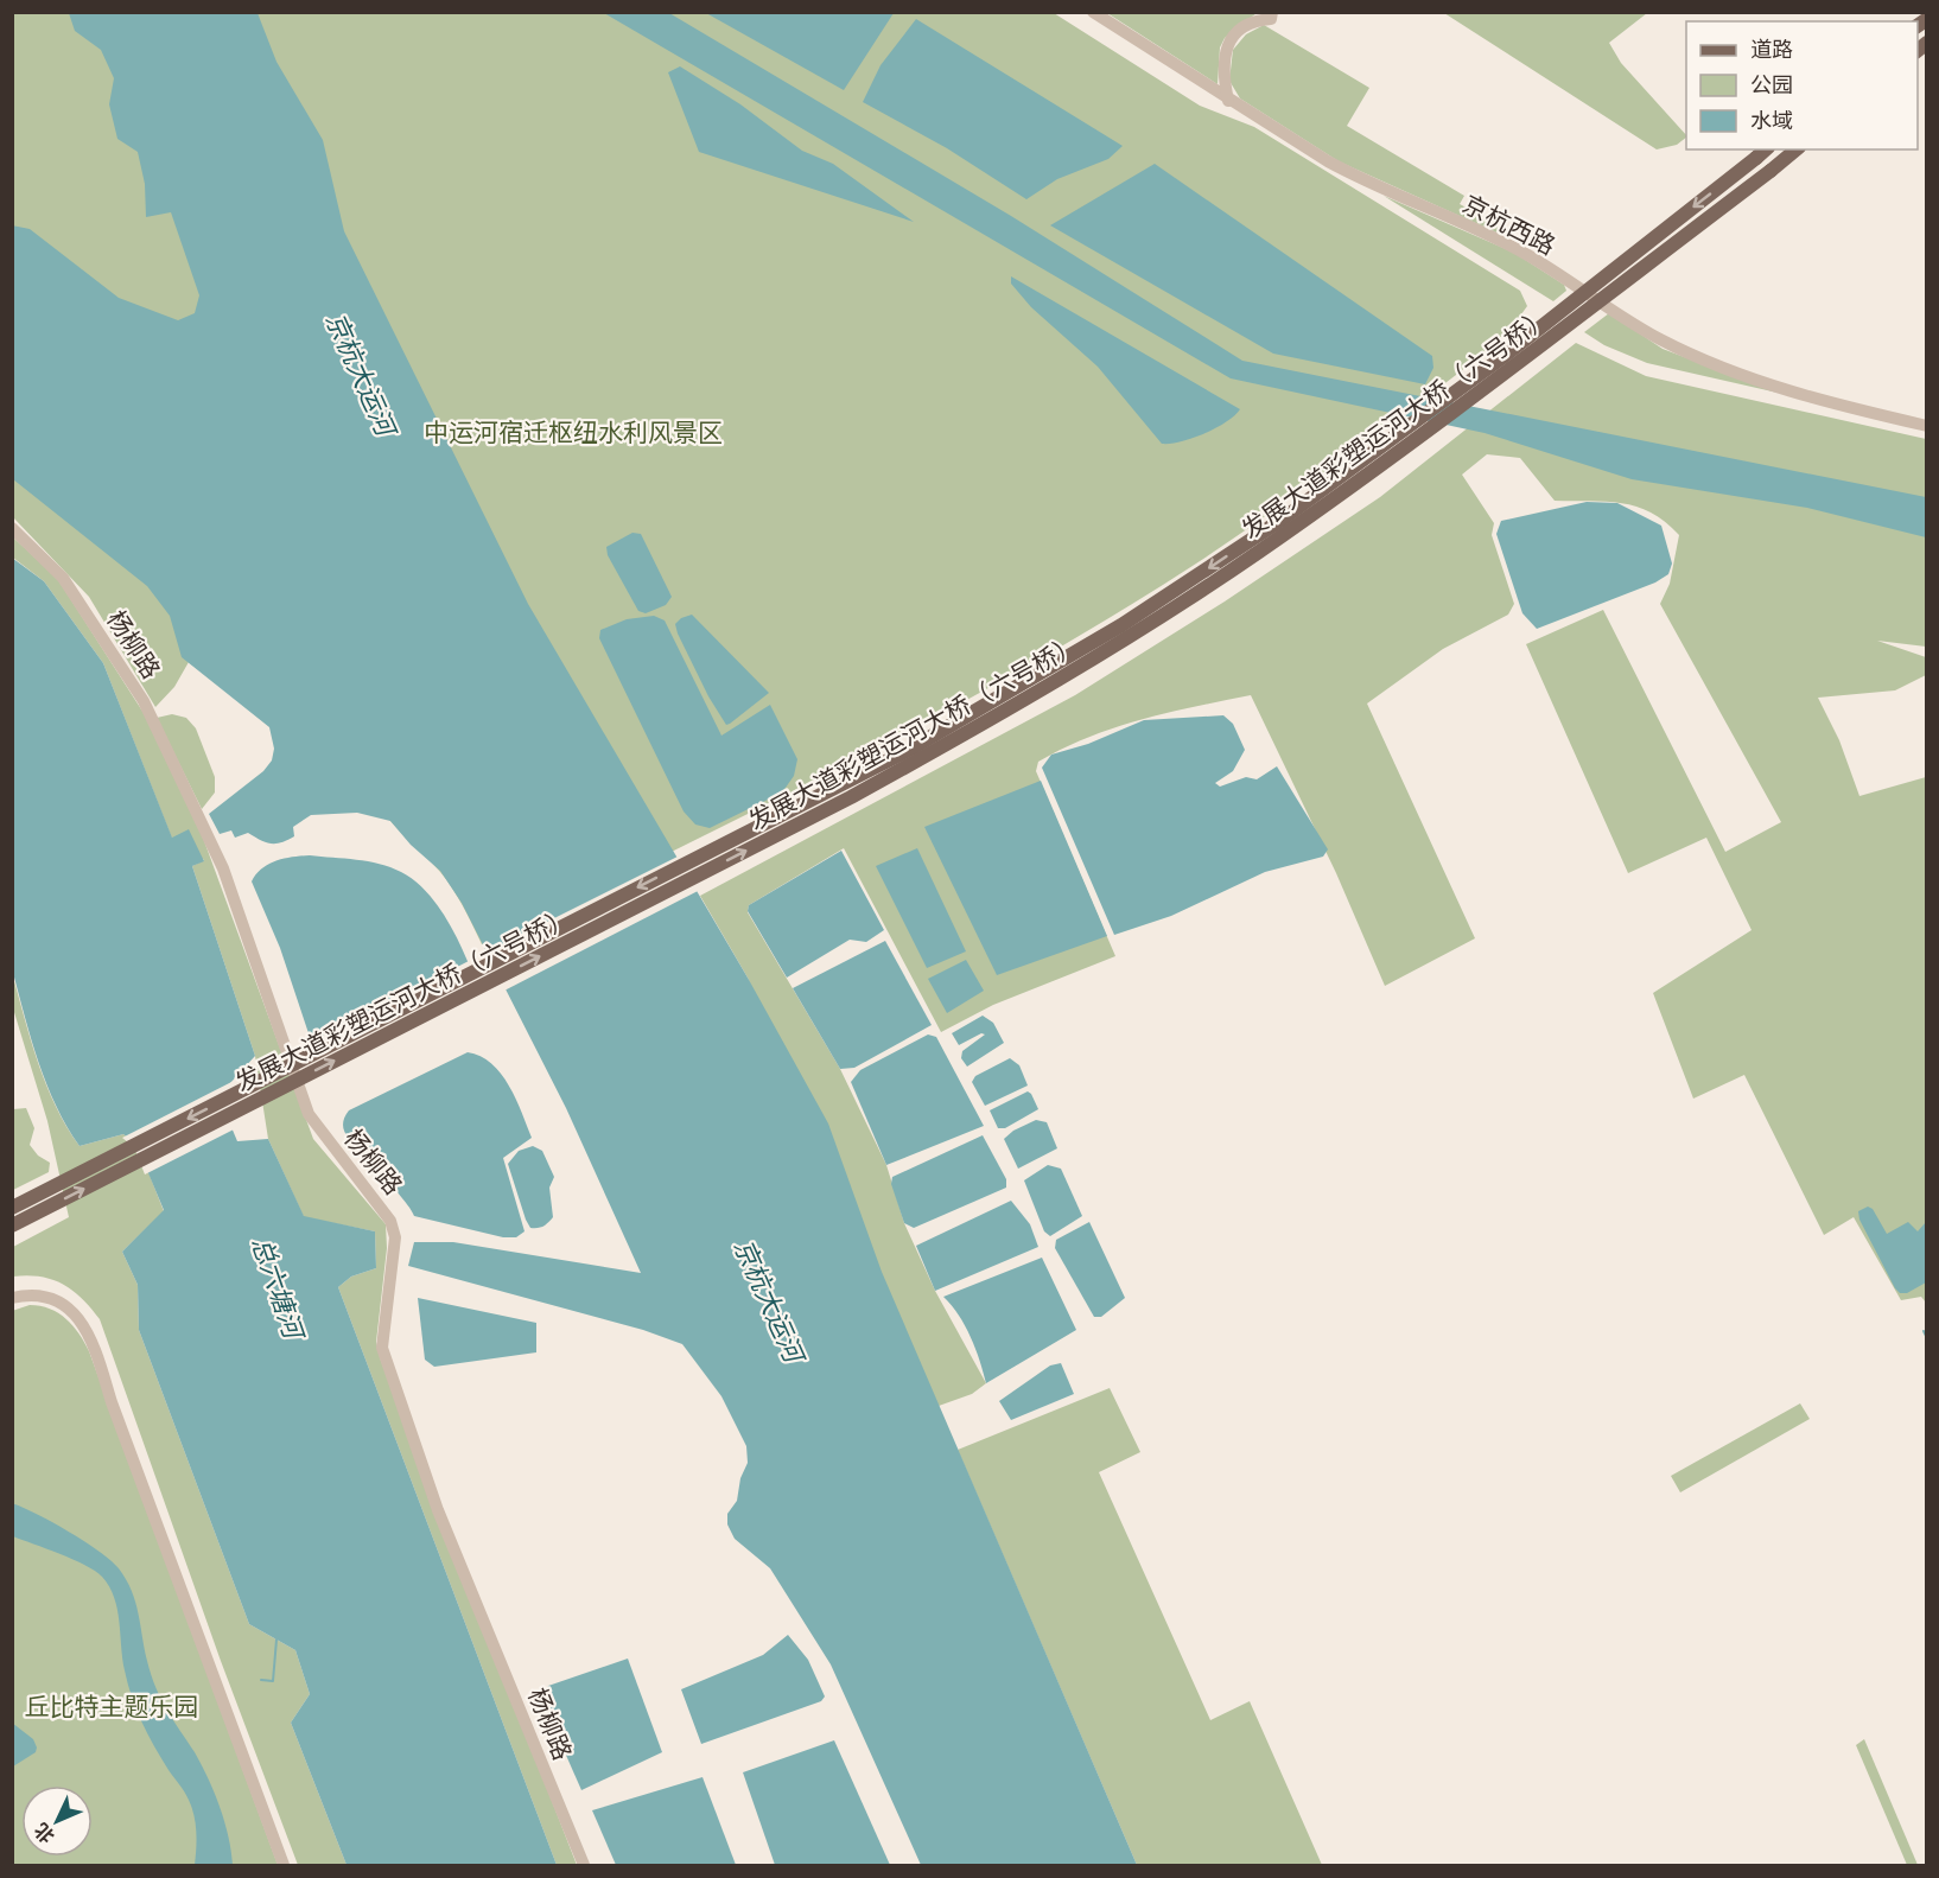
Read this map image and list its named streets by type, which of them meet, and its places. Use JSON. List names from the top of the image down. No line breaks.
{"streets":{"main road":["发展大道彩塑运河大桥（六号桥）"],"street":["京杭西路","杨柳路"]},"water":["京杭大运河","总六塘河"],"parks":["中运河宿迁枢纽水利风景区","丘比特主题乐园"],"legend":["道路","公园","水域"],"north":"bottom left"}
